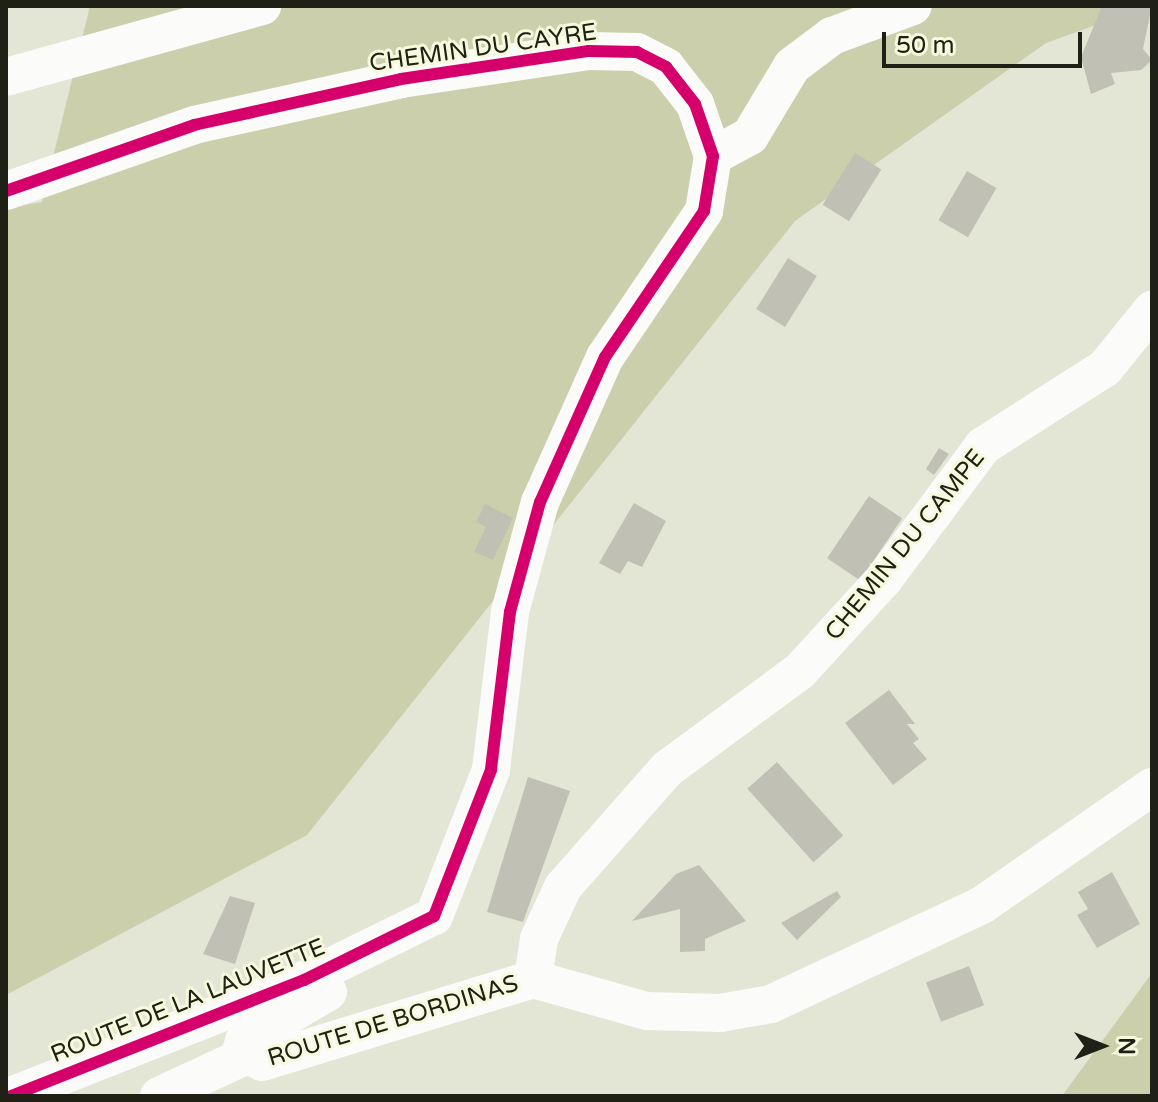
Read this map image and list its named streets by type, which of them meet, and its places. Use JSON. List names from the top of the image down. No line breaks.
{"streets":{"street":["CHEMIN DU CAYRE","CHEMIN DU CAMPE","ROUTE DE LA LAUVETTE","ROUTE DE BORDINAS"]},"crossings":[["CHEMIN DU CAYRE","ROUTE DE LA LAUVETTE"],["CHEMIN DU CAYRE","ROUTE DE BORDINAS"],["CHEMIN DU CAMPE","ROUTE DE BORDINAS"],["ROUTE DE LA LAUVETTE","ROUTE DE BORDINAS"]],"scale_bar":"50 m","north":"right"}
